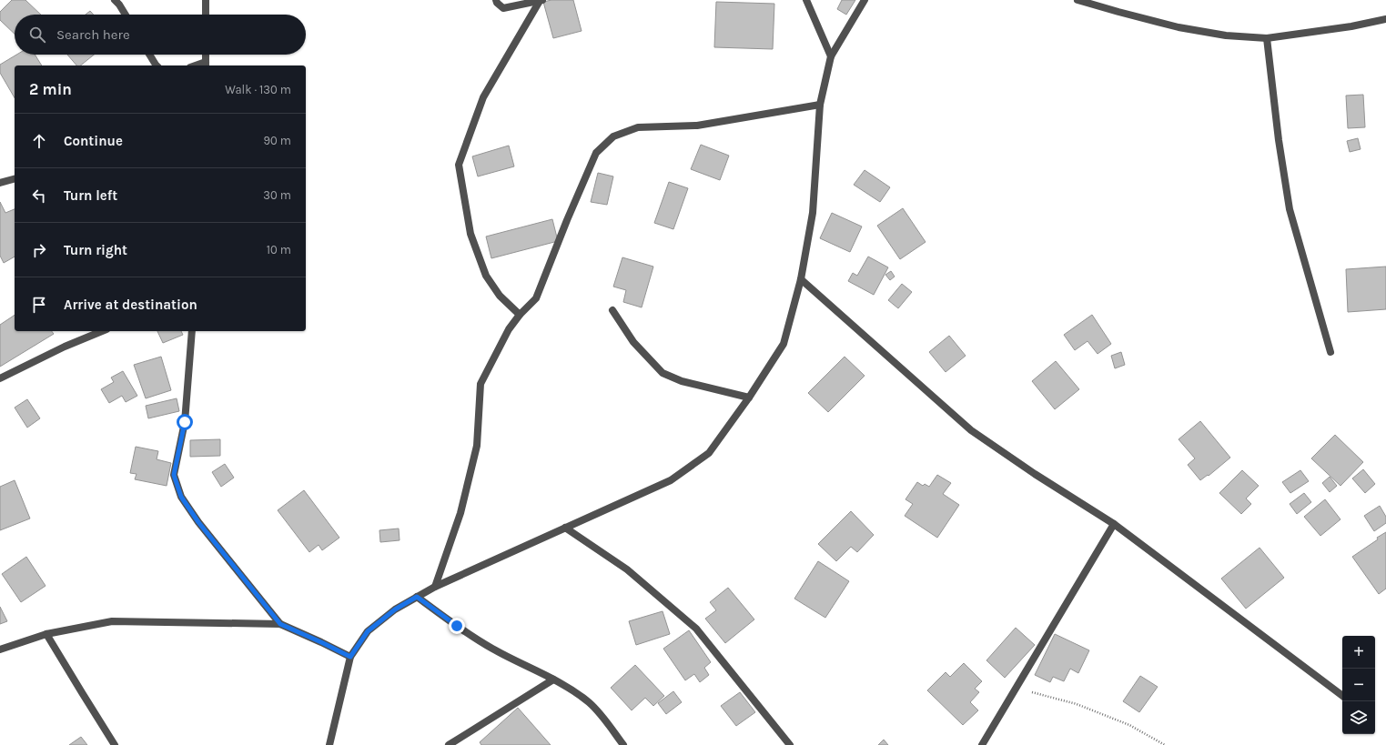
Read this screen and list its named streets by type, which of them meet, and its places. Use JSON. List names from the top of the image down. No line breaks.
{"page":{"search":"Search here","heading":["2 min","Walk · 130 m"],"list":[["Continue","90 m"],["Turn left","30 m"],["Turn right","10 m"],"Arrive at destination"],"map_buttons":["+","−"]}}
